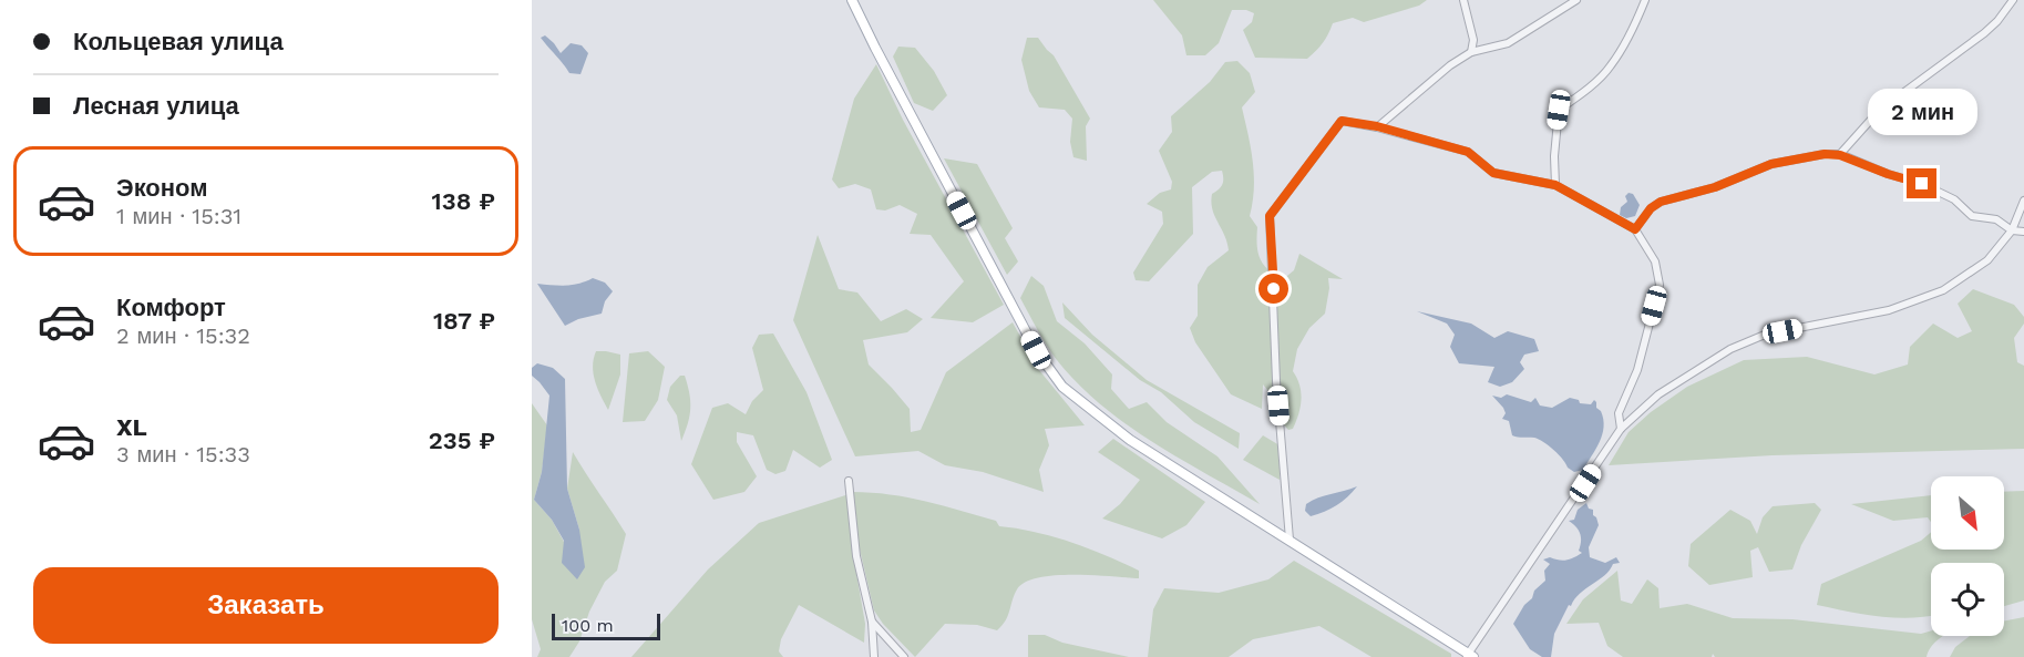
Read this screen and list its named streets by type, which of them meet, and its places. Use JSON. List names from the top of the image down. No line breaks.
{"scale_bar":"100 m","north":"bottom right","page":{"banner":["Кольцевая улица","Лесная улица"],"bubble":"2 мин","list":[{"name":"Эконом","note":"1 мин · 15:31","value":"138 ₽"},{"name":"Комфорт","note":"2 мин · 15:32","value":"187 ₽"},{"name":"XL","note":"3 мин · 15:33","value":"235 ₽"}],"buttons":"Заказать","scale":"100 m"}}
